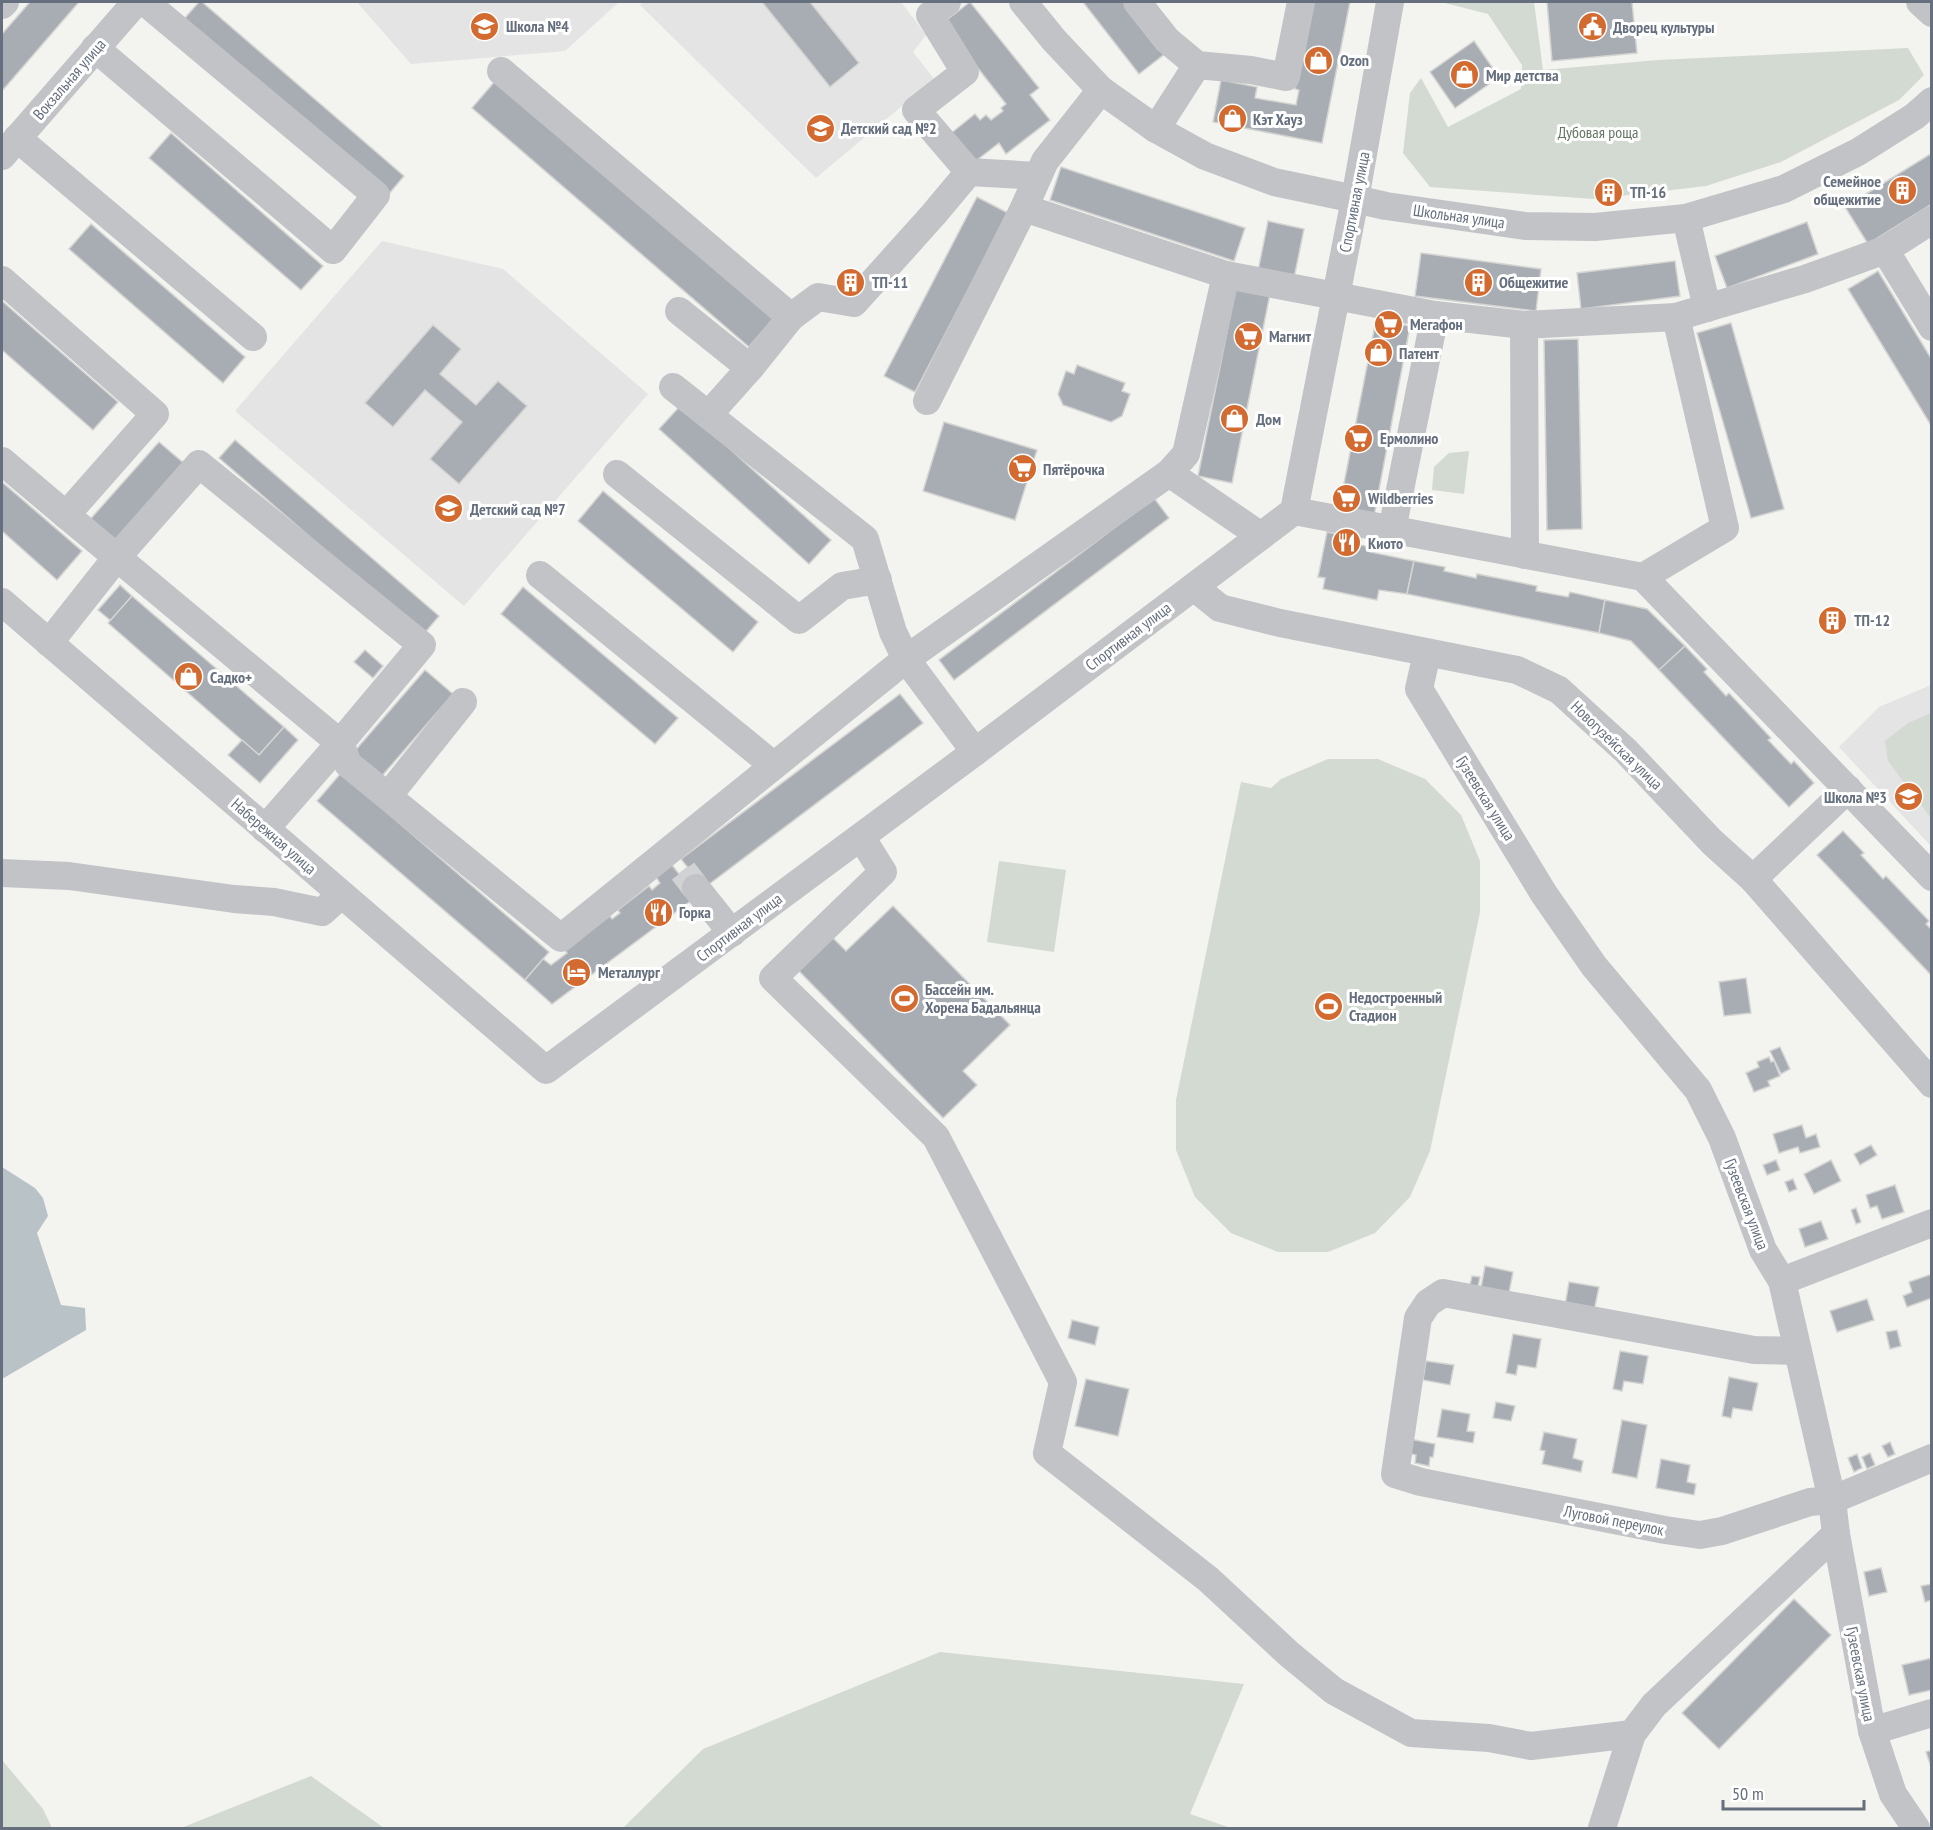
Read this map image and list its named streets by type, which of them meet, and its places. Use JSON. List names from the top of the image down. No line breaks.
{"streets":{"street":["Вокзальная улица","Спортивная улица","Школьная улица","Новогузейская улица","Гузеевская улица","Набережная улица","Луговой переулок"]},"crossings":[["Спортивная улица","Школьная улица"],["Спортивная улица","Новогузейская улица"],["Спортивная улица","Набережная улица"],["Новогузейская улица","Гузеевская улица"],["Гузеевская улица","Луговой переулок"]],"parks":["Дубовая роща"],"places":{"school or university":["Школа №4","Детский сад №2","Детский сад №7","Школа №3"],"public building":["Дворец культуры"],"shop":["Ozon","Мир детства","Кэт Хауз","Патент","Дом","Садко+"],"building":["Семейное общежитие","ТП-16","ТП-11","Общежитие","ТП-12"],"supermarket":["Мегафон","Магнит","Ермолино","Пятёрочка","Wildberries"],"restaurant":["Киото","Горка"],"hotel":["Металлург"],"sports":["Бассейн им. Хорена Бадальянца","Недостроенный Стадион"]},"scale_bar":"50 m"}
